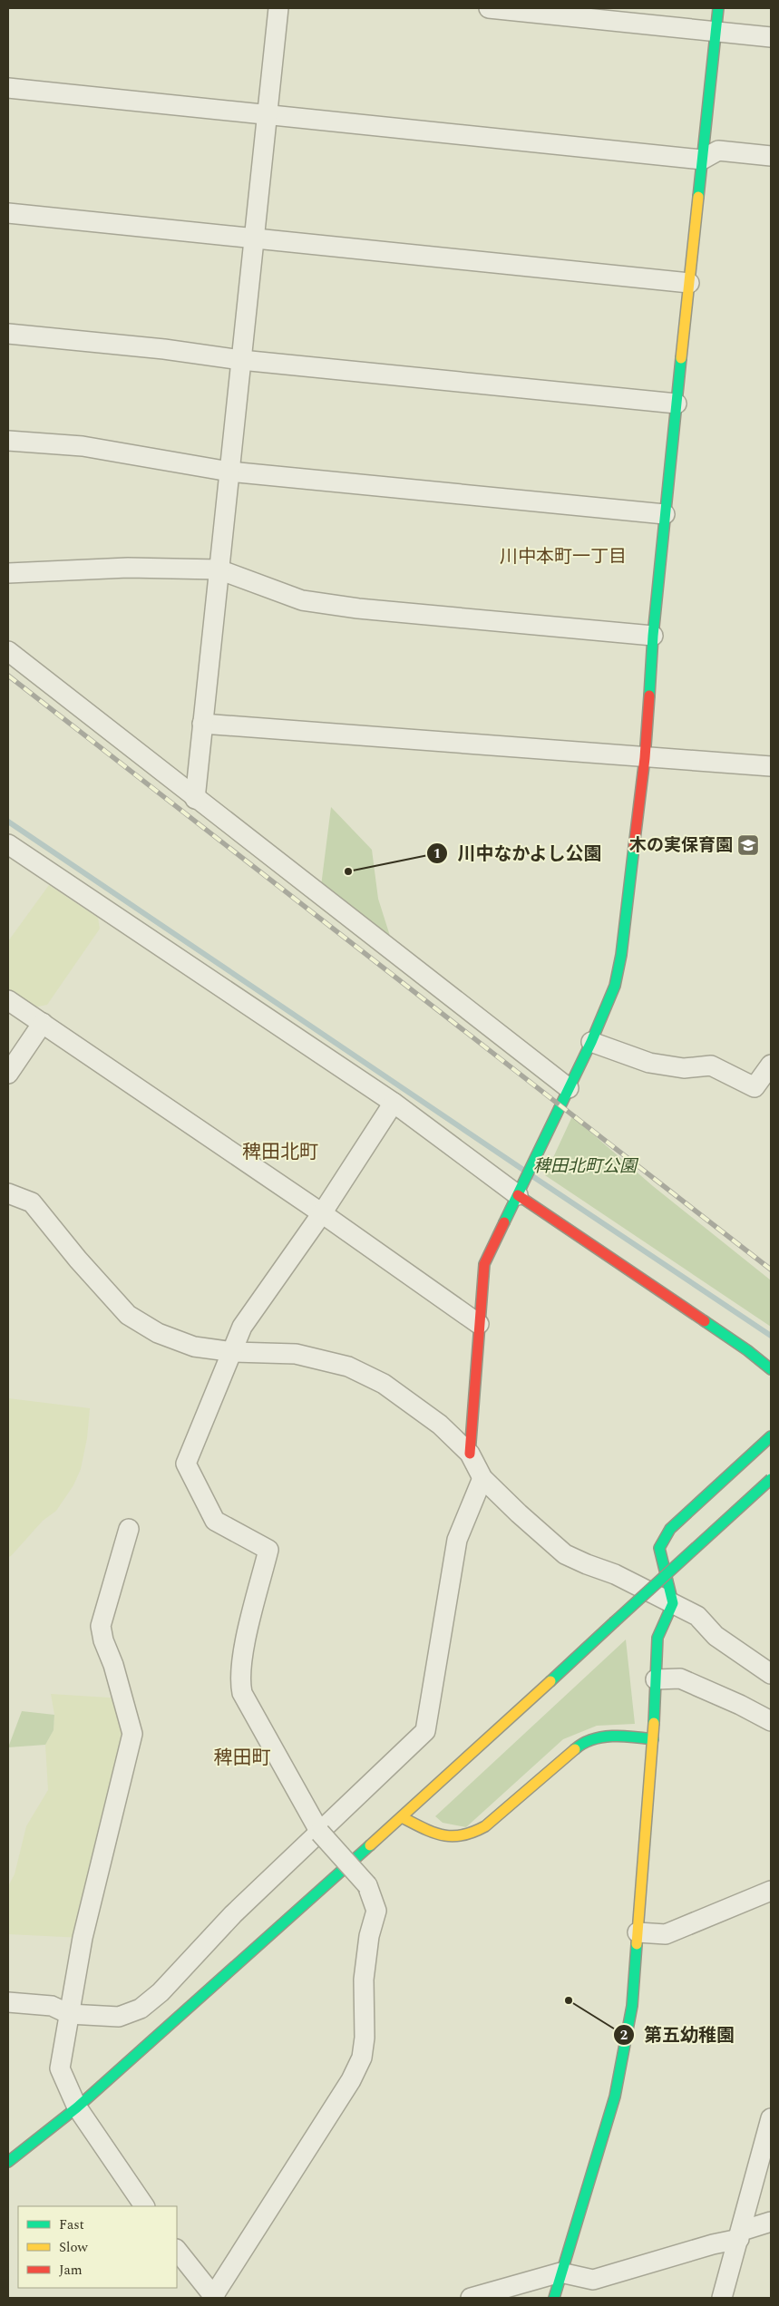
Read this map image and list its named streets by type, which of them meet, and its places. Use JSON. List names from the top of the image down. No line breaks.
{"districts":["川中本町一丁目","稗田北町","稗田町"],"parks":["稗田北町公園"],"places":{"school or university":["木の実保育園"],"other":["川中なかよし公園","第五幼稚園"]},"legend":["Fast","Slow","Jam"]}
